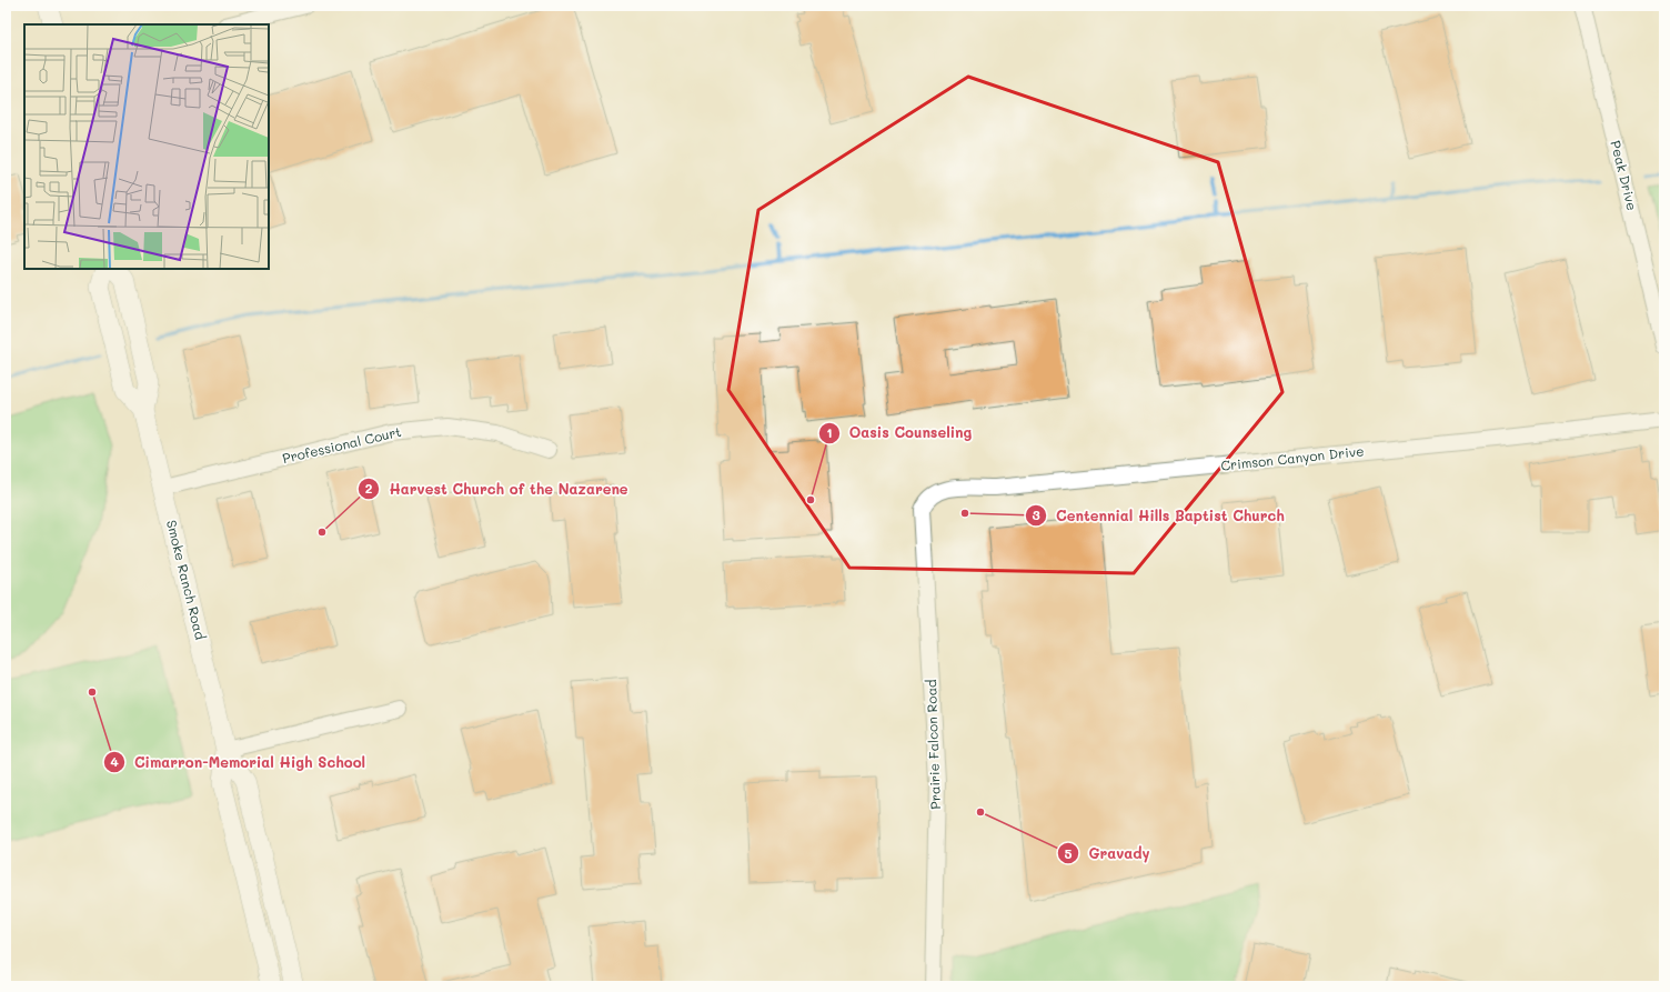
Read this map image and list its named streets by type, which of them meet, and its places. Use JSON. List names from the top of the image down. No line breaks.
{"streets":{"main road":["Smoke Ranch Road"],"street":["Peak Drive","Professional Court","Crimson Canyon Drive","Prairie Falcon Road"]},"crossings":[["Professional Court","Smoke Ranch Road"],["Crimson Canyon Drive","Prairie Falcon Road"]],"places":["Oasis Counseling","Centennial Hills Baptist Church","Harvest Church of the Nazarene","Cimarron-Memorial High School","Gravady"]}
